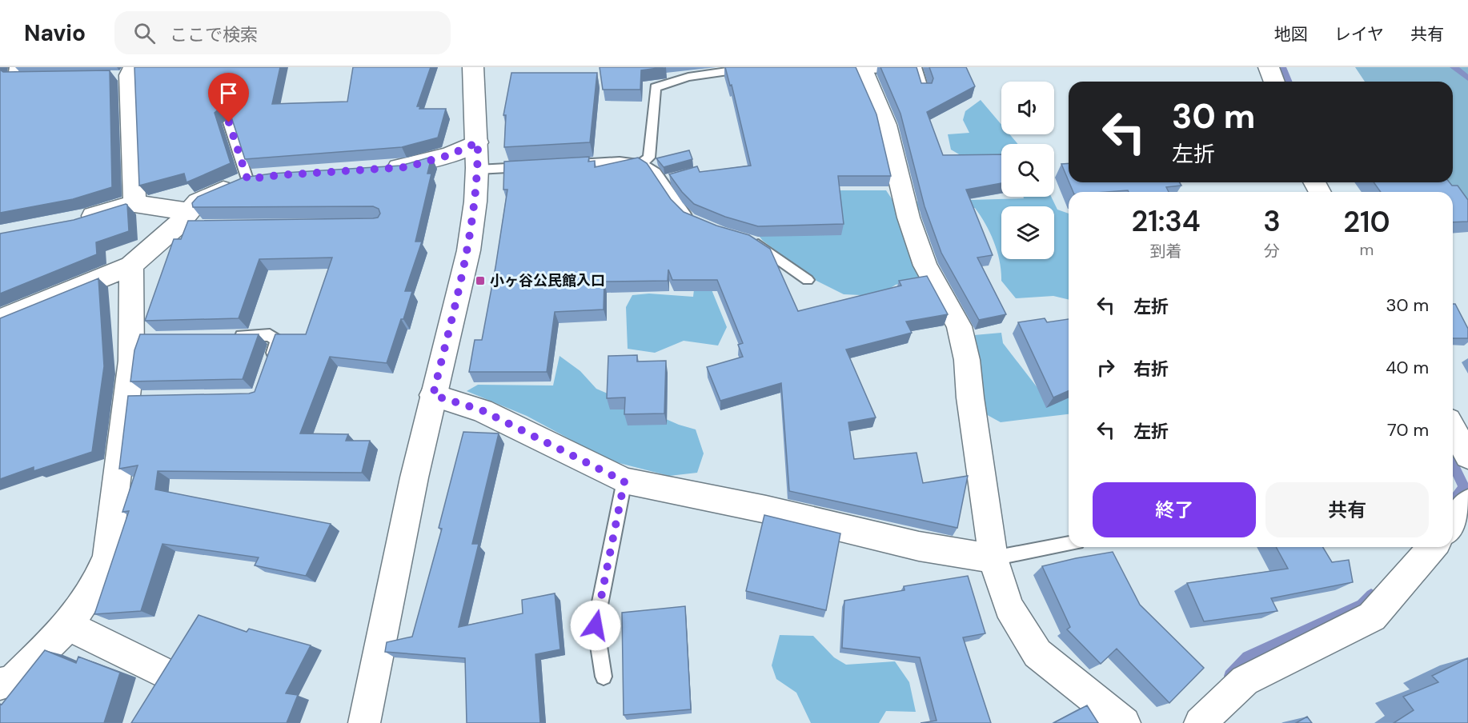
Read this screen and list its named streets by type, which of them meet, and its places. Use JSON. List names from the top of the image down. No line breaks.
{"places":{"transit":["小ヶ谷公民館入口"]},"page":{"header":"Navio","search":"ここで検索","nav":["地図","レイヤ","共有"],"turn":["30 m","左折"],"eta":["21:34","到着","3","分","210","m"],"list":[{"name":"左折","value":"30 m"},{"name":"右折","value":"40 m"},{"name":"左折","value":"70 m"}],"buttons":["終了","共有"]}}
